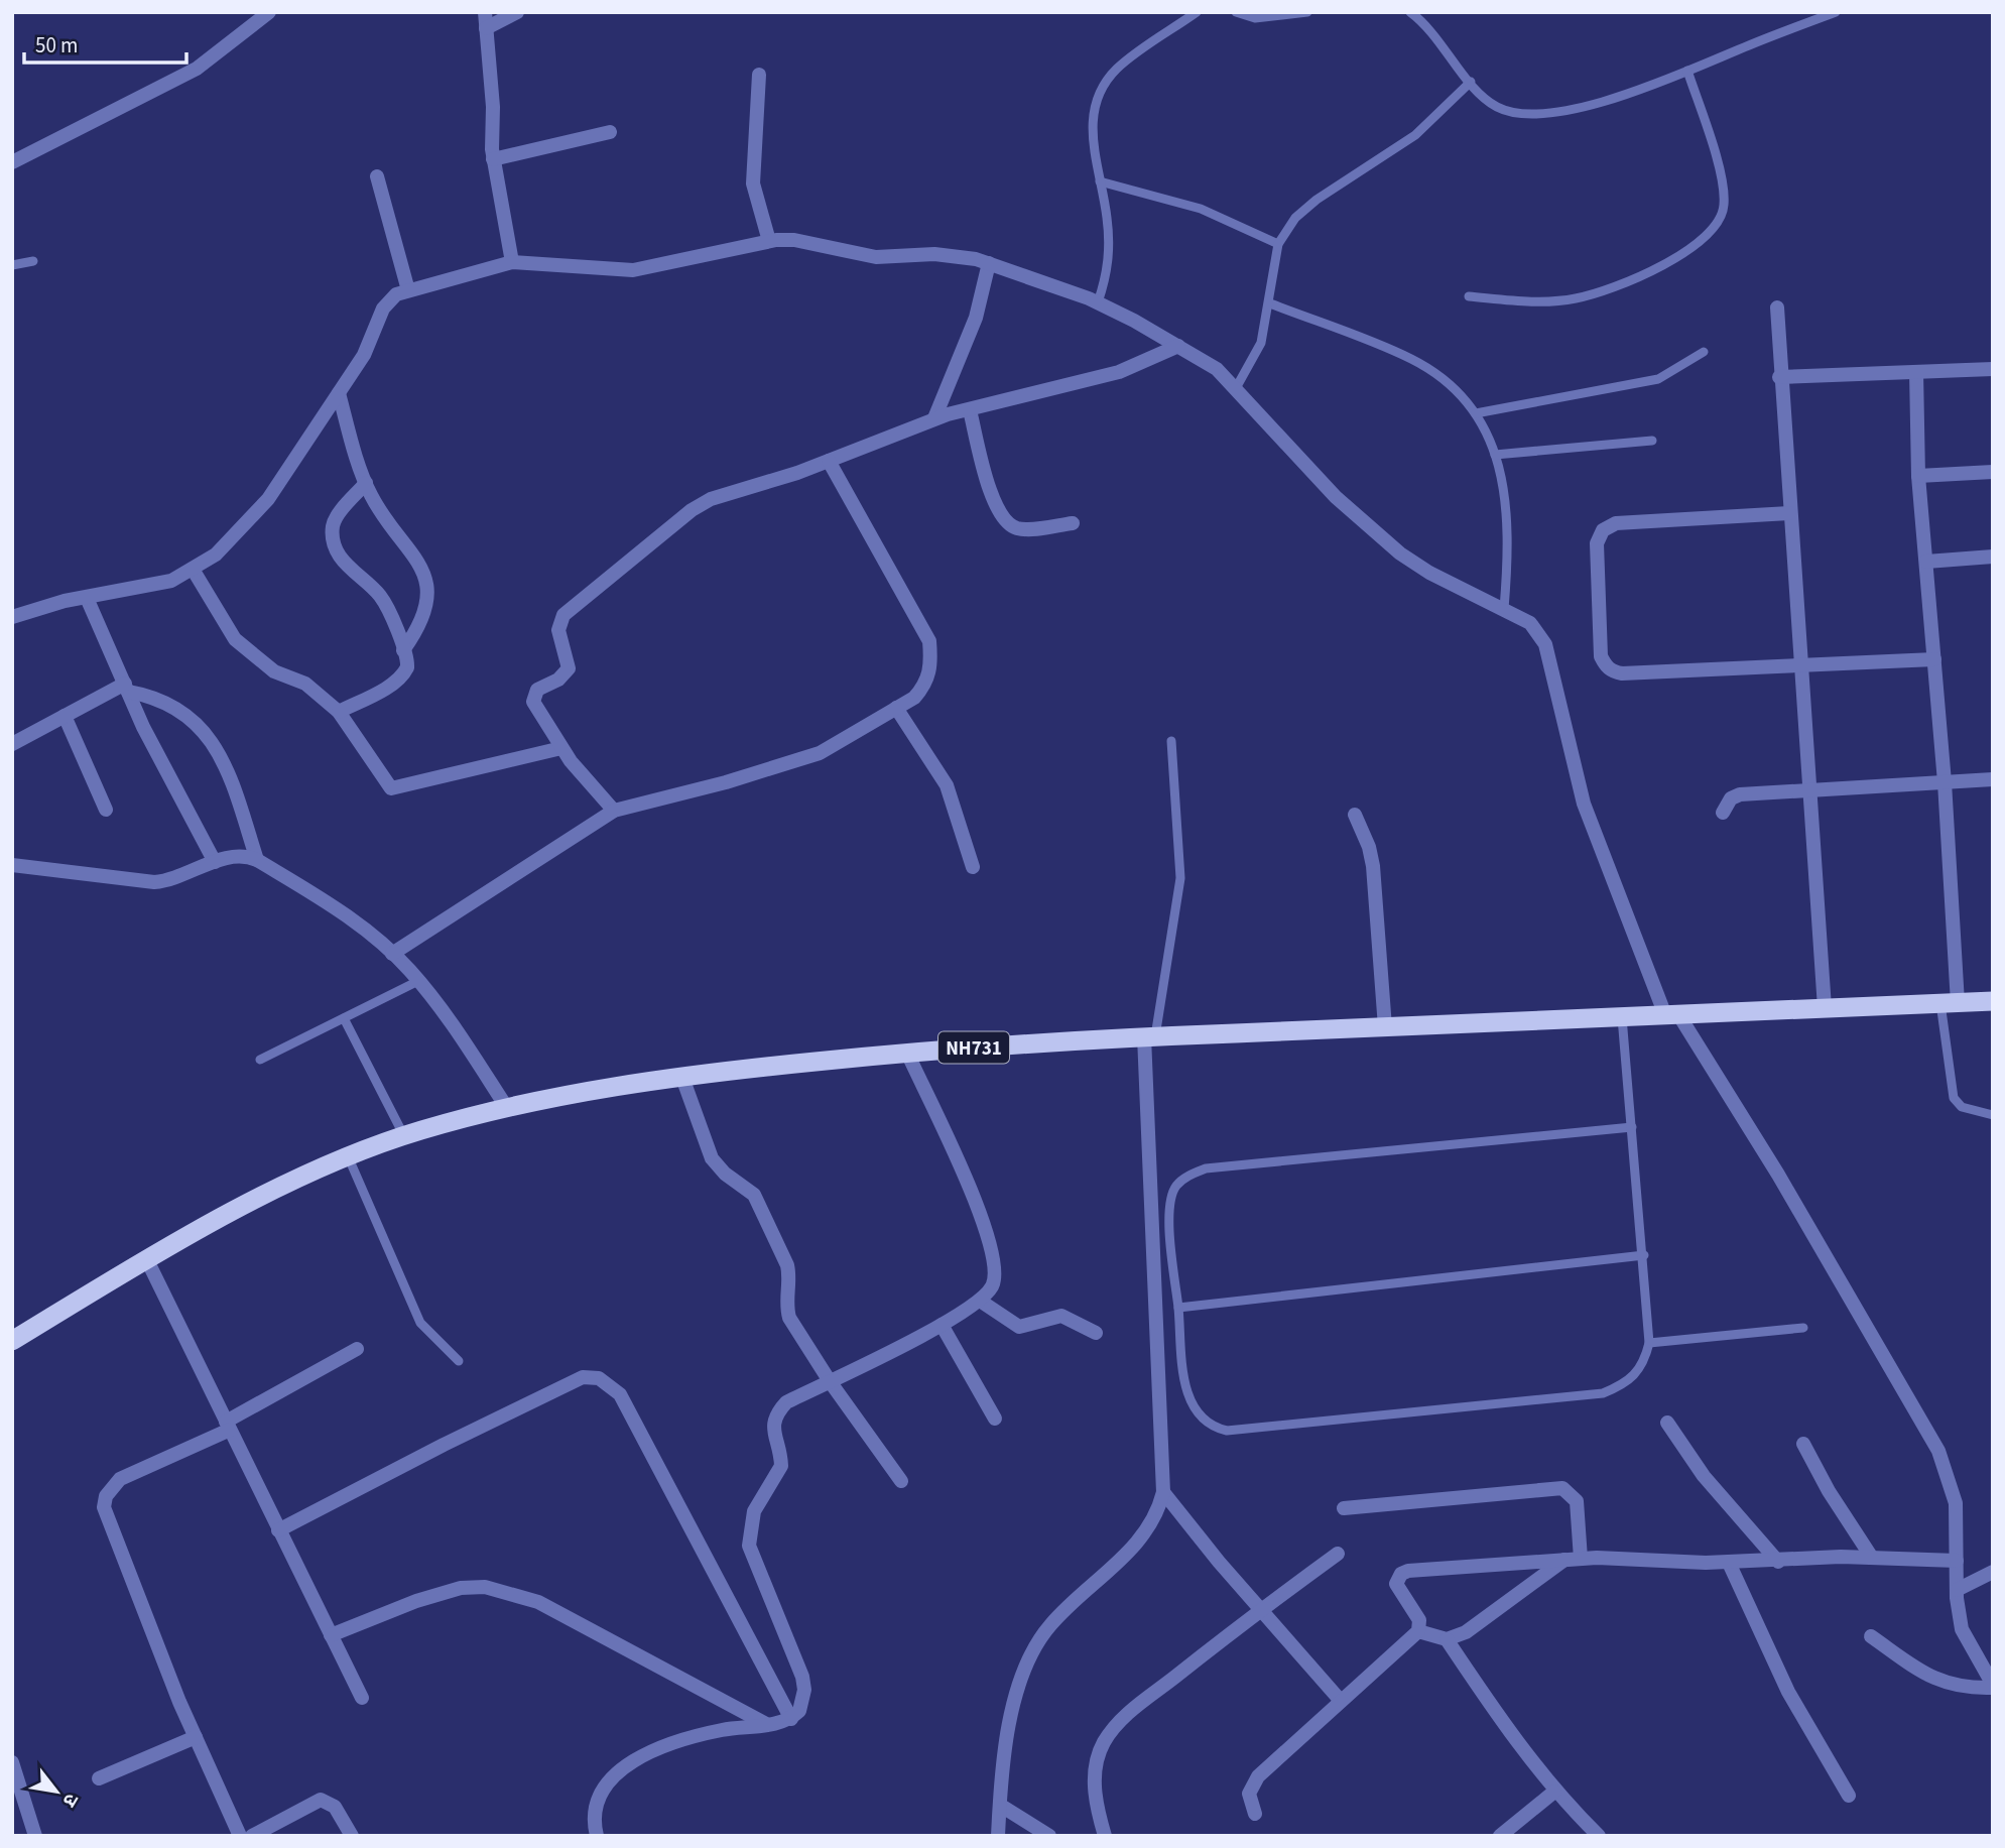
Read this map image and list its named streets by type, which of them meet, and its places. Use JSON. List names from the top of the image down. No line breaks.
{"streets":{"highway":["NH731"]},"scale_bar":"50 m","north":"bottom right"}
